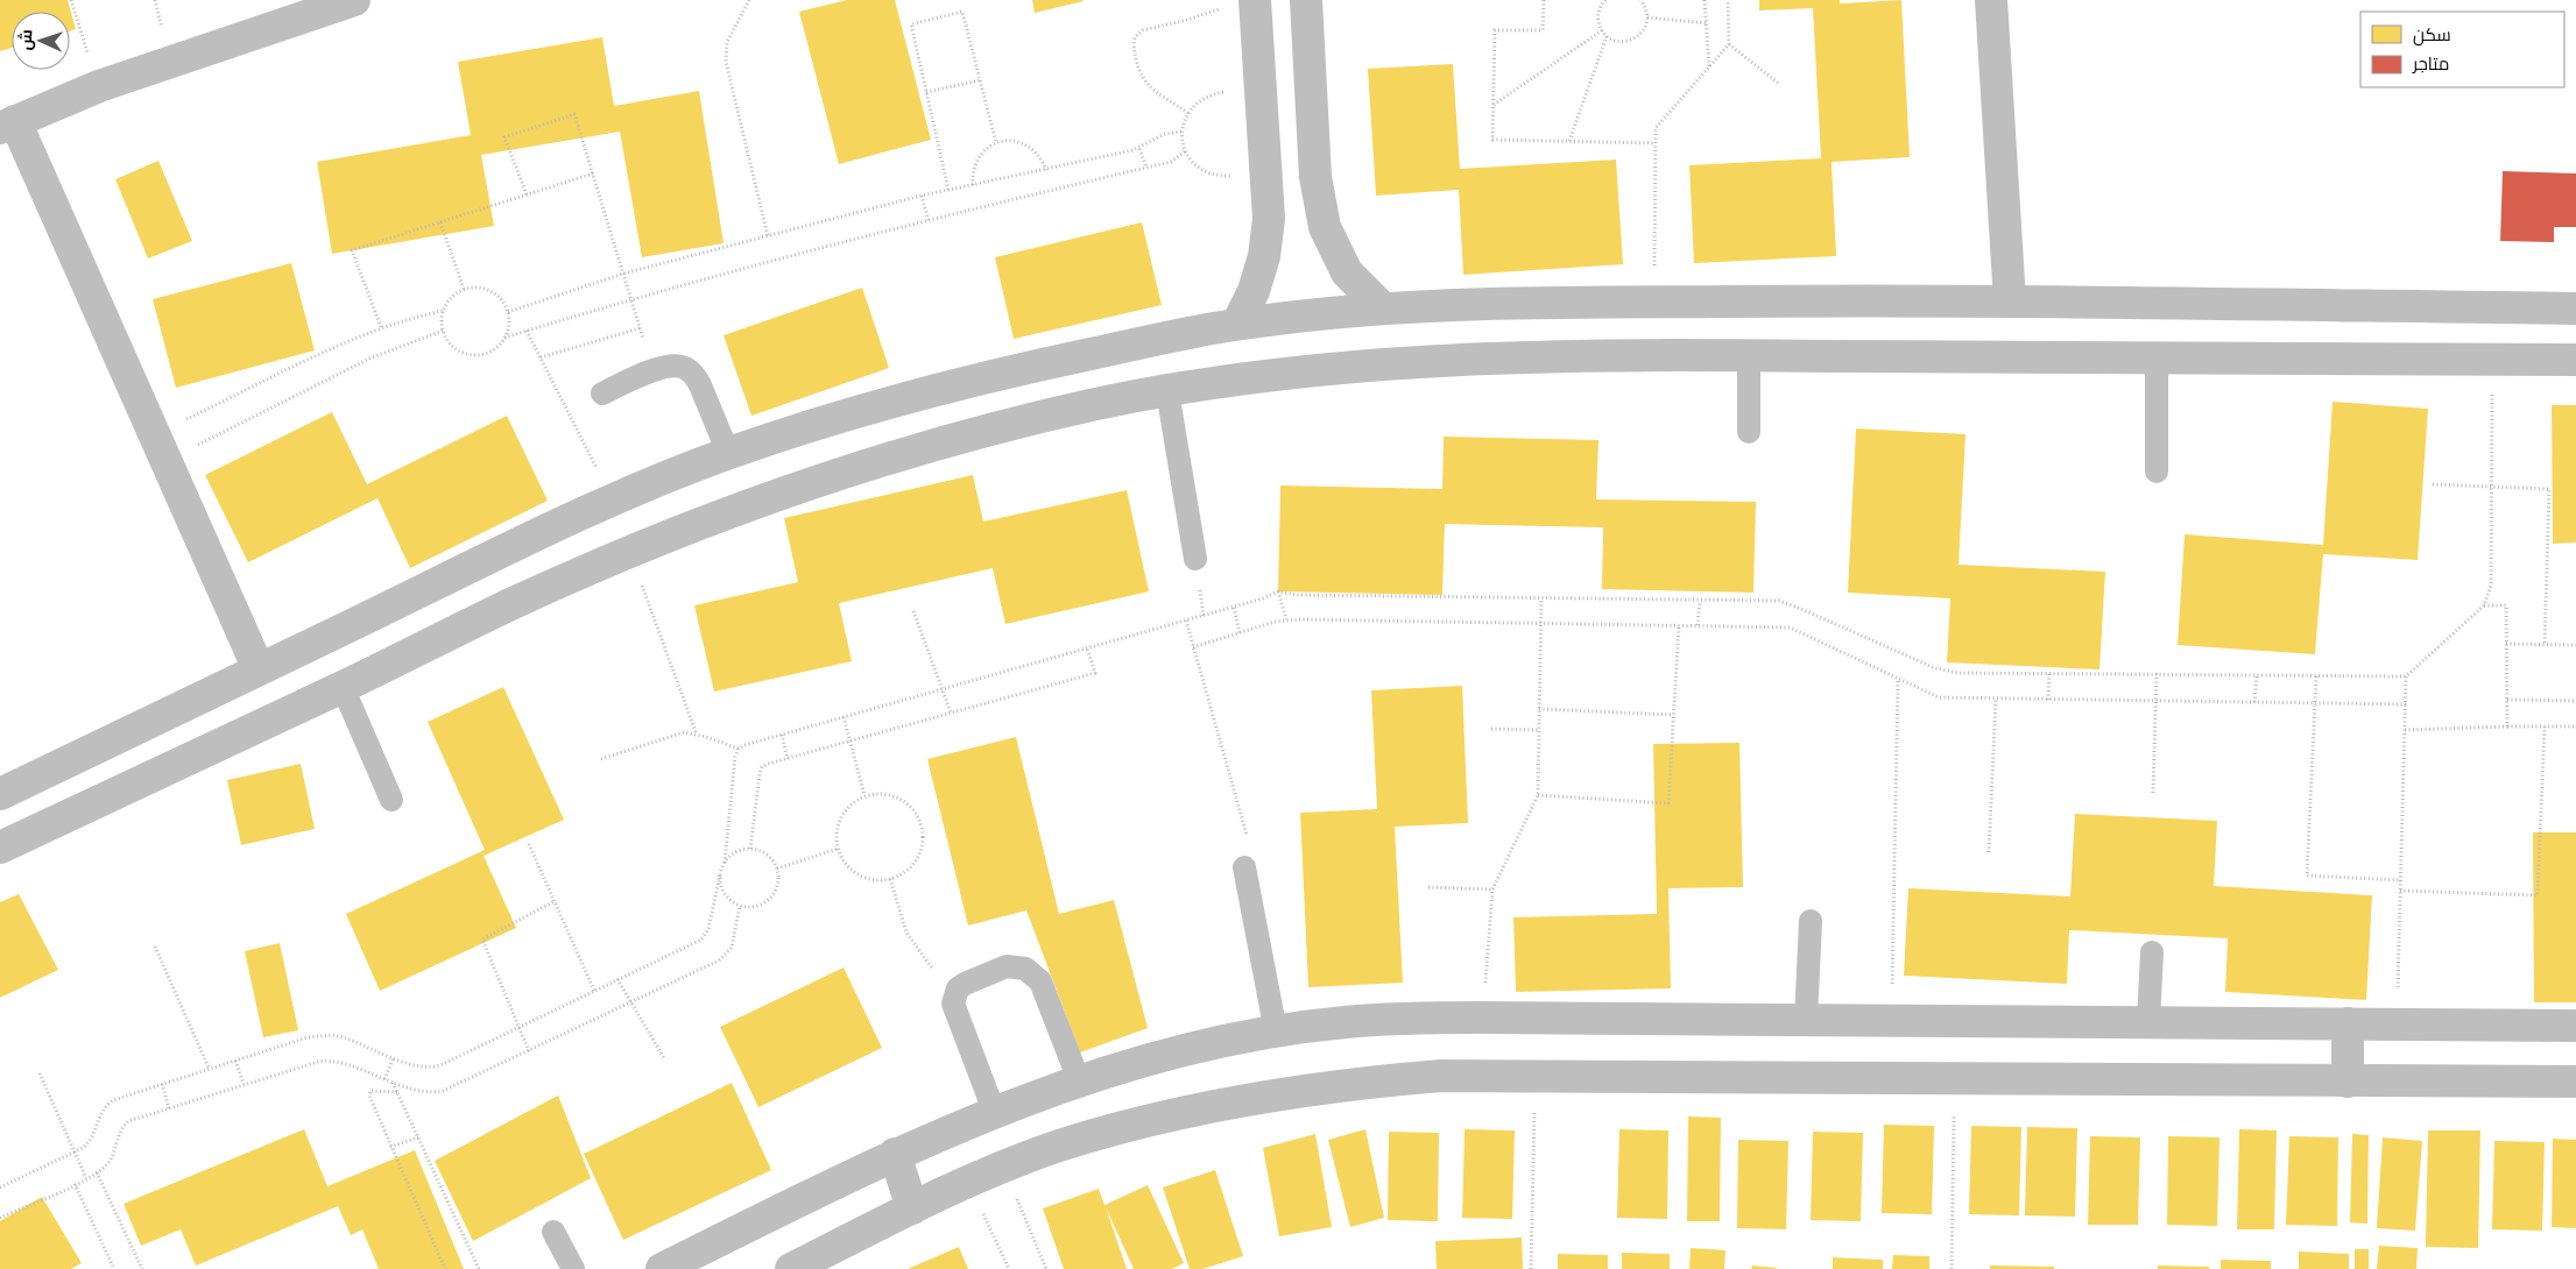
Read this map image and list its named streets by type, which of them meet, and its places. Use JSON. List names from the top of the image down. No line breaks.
{"legend":["سكن","متاجر"],"north":"left"}
